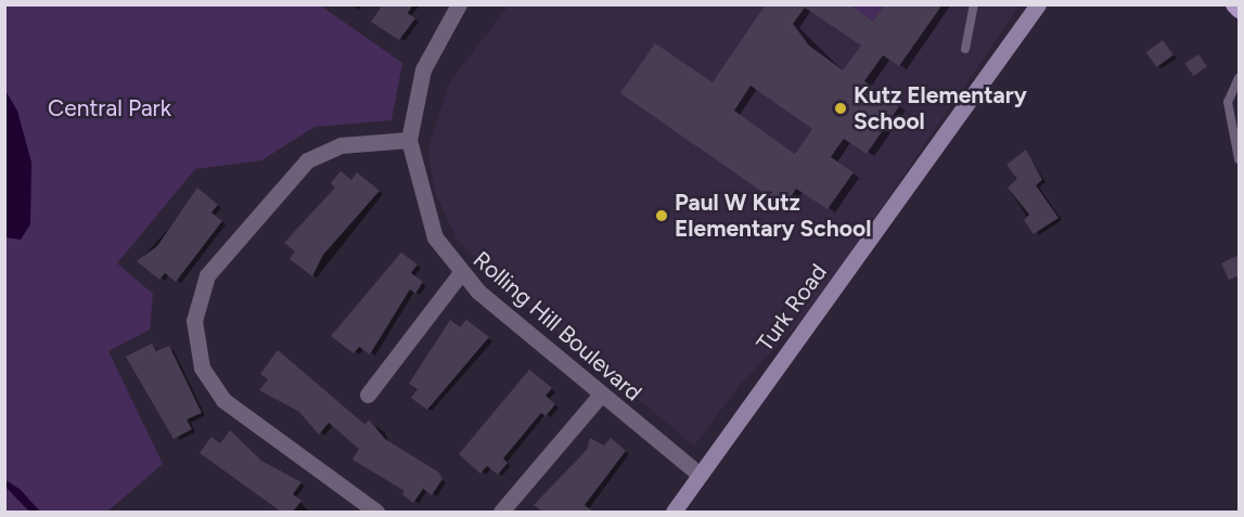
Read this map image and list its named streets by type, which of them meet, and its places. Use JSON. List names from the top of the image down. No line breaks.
{"streets":{"street":["Turk Road","Rolling Hill Boulevard"]},"crossings":[["Turk Road","Rolling Hill Boulevard"]],"parks":["Central Park"],"places":["Kutz Elementary School","Paul W Kutz Elementary School"]}
